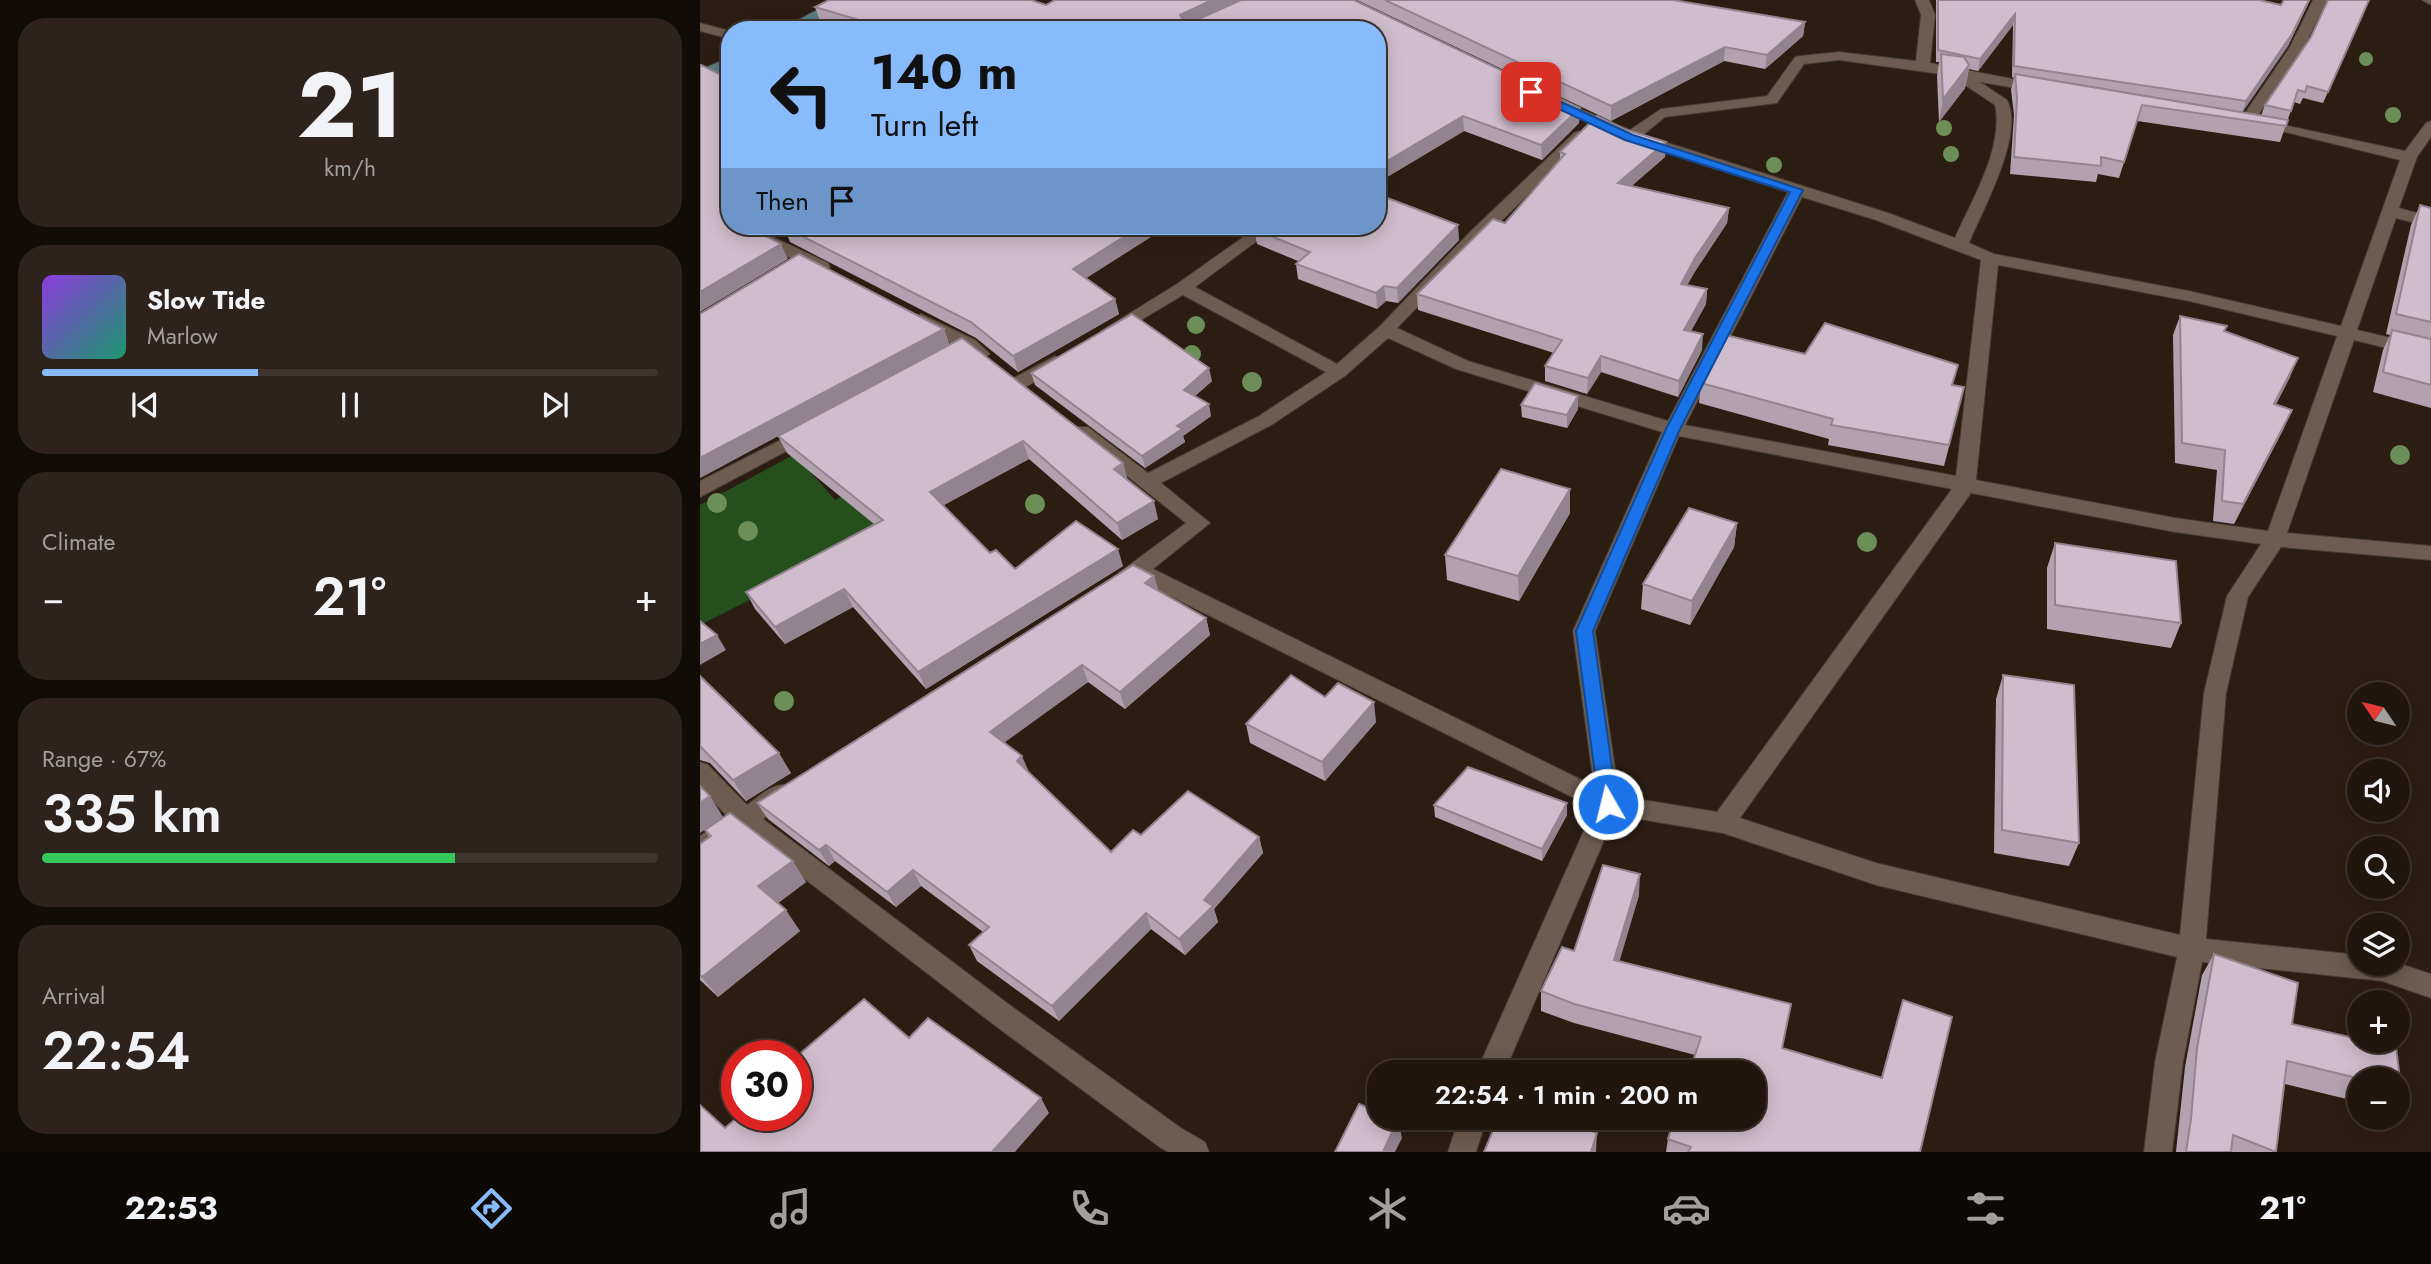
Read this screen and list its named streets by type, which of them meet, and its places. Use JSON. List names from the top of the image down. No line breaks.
{"north":"top left","page":{"tile":[["21","km/h"],"Climate",["Range · 67%","335 km"],["Arrival","22:54"]],"turn":["140 m","Turn left"],"then":"Then","song":["Slow Tide","Marlow"],"heat":["−","21°","+"],"map_buttons":["+","−"],"limit":"30","trip":"22:54 · 1 min · 200 m","tabs":["22:53","21°"]}}
